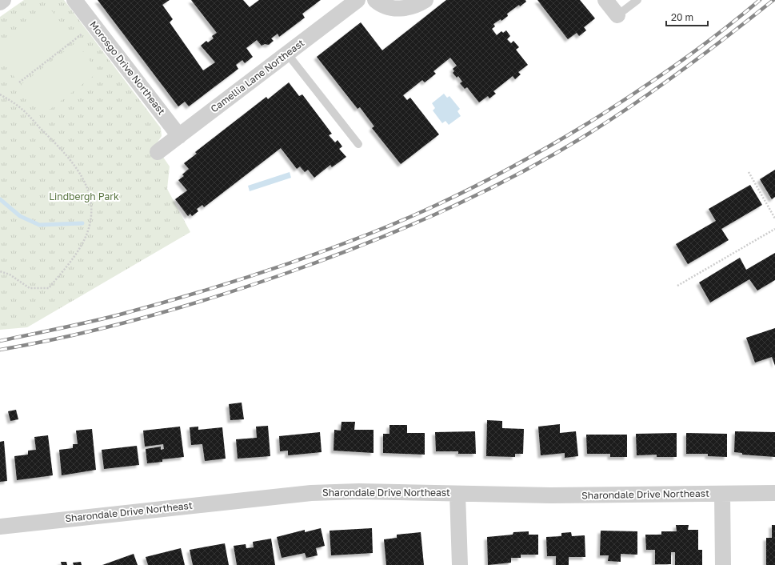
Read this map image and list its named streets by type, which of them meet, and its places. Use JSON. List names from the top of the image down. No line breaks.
{"streets":{"street":["Morosgo Drive Northeast","Camellia Lane Northeast","Sharondale Drive Northeast"]},"crossings":[["Morosgo Drive Northeast","Camellia Lane Northeast"]],"parks":["Lindbergh Park"],"scale_bar":"20 m"}
